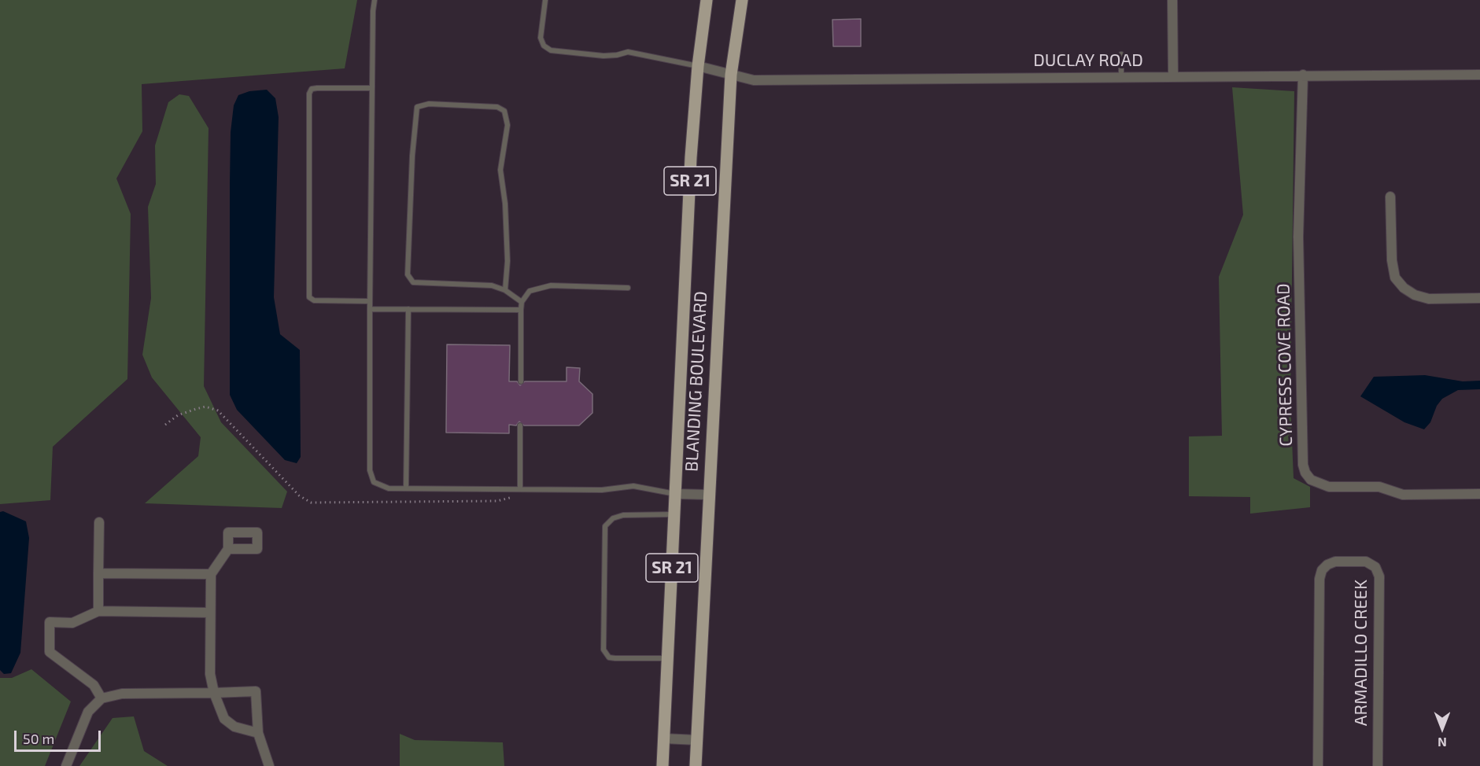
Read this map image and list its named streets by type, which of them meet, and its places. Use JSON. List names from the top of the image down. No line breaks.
{"streets":{"main road":["SR 21","BLANDING BOULEVARD"],"street":["DUCLAY ROAD","CYPRESS COVE ROAD","ARMADILLO CREEK"]},"crossings":[["DUCLAY ROAD","CYPRESS COVE ROAD"],["DUCLAY ROAD","BLANDING BOULEVARD"]],"scale_bar":"50 m","north":"bottom"}
